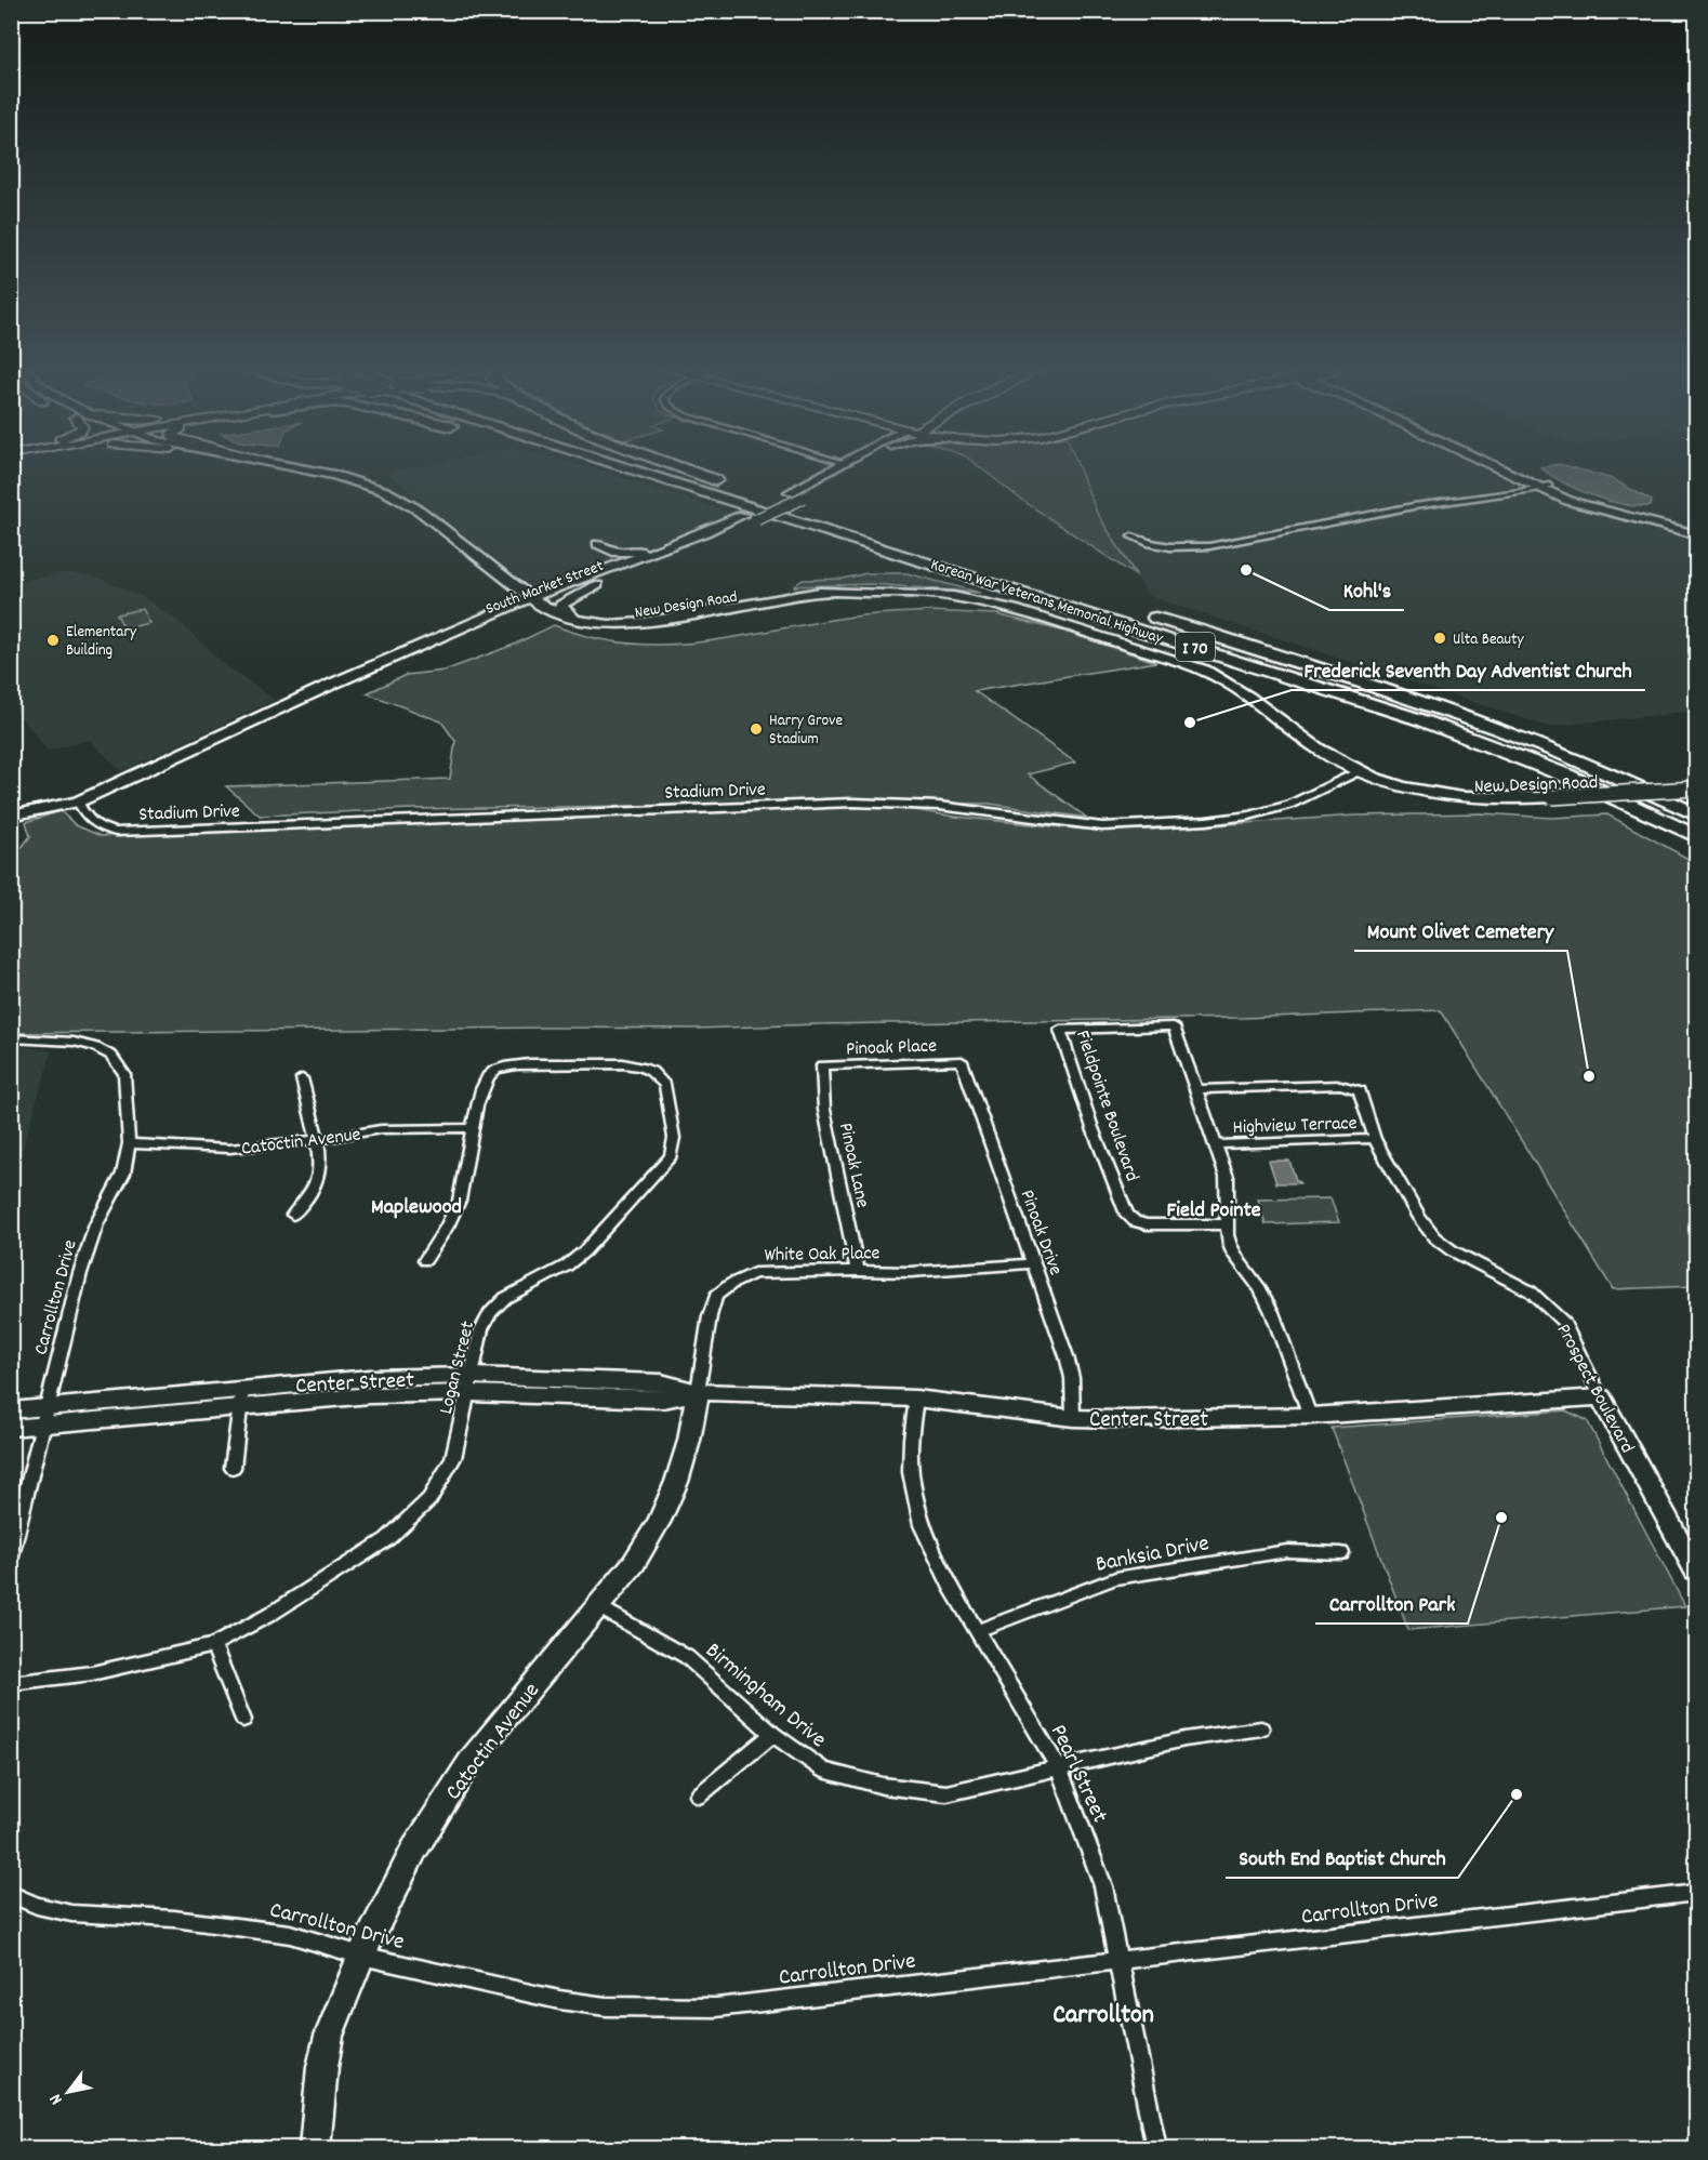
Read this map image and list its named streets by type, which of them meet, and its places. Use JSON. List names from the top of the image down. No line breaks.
{"streets":{"highway":["Korean War Veterans Memorial Highway","I 70"],"main road":["South Market Street","New Design Road","Catoctin Avenue","Center Street","Prospect Boulevard"],"street":["Stadium Drive","Pinoak Place","Fieldpointe Boulevard","Highview Terrace","Pinoak Lane","Pinoak Drive","White Oak Place","Carrollton Drive","Logan Street","Banksia Drive","Birmingham Drive","Pearl Street"]},"crossings":[["South Market Street","New Design Road"],["South Market Street","Stadium Drive"],["New Design Road","Stadium Drive"],["Pinoak Place","Pinoak Lane"],["Pinoak Place","Pinoak Drive"],["Fieldpointe Boulevard","Highview Terrace"],["Fieldpointe Boulevard","Center Street"],["Fieldpointe Boulevard","Prospect Boulevard"],["Highview Terrace","Prospect Boulevard"],["Catoctin Avenue","White Oak Place"],["Catoctin Avenue","Carrollton Drive"],["Catoctin Avenue","Logan Street"],["Catoctin Avenue","Center Street"],["Catoctin Avenue","Birmingham Drive"],["Pinoak Lane","White Oak Place"],["Pinoak Drive","White Oak Place"],["Pinoak Drive","Center Street"],["White Oak Place","Center Street"],["Carrollton Drive","Center Street"],["Carrollton Drive","Pearl Street"],["Logan Street","Center Street"],["Center Street","Prospect Boulevard"],["Center Street","Pearl Street"],["Banksia Drive","Pearl Street"],["Birmingham Drive","Pearl Street"]],"districts":["Maplewood","Field Pointe","Carrollton"],"places":["Kohl's","Ulta Beauty","Elementary Building","Frederick Seventh Day Adventist Church","Harry Grove Stadium","Mount Olivet Cemetery","Carrollton Park","South End Baptist Church"],"north":"bottom left"}
